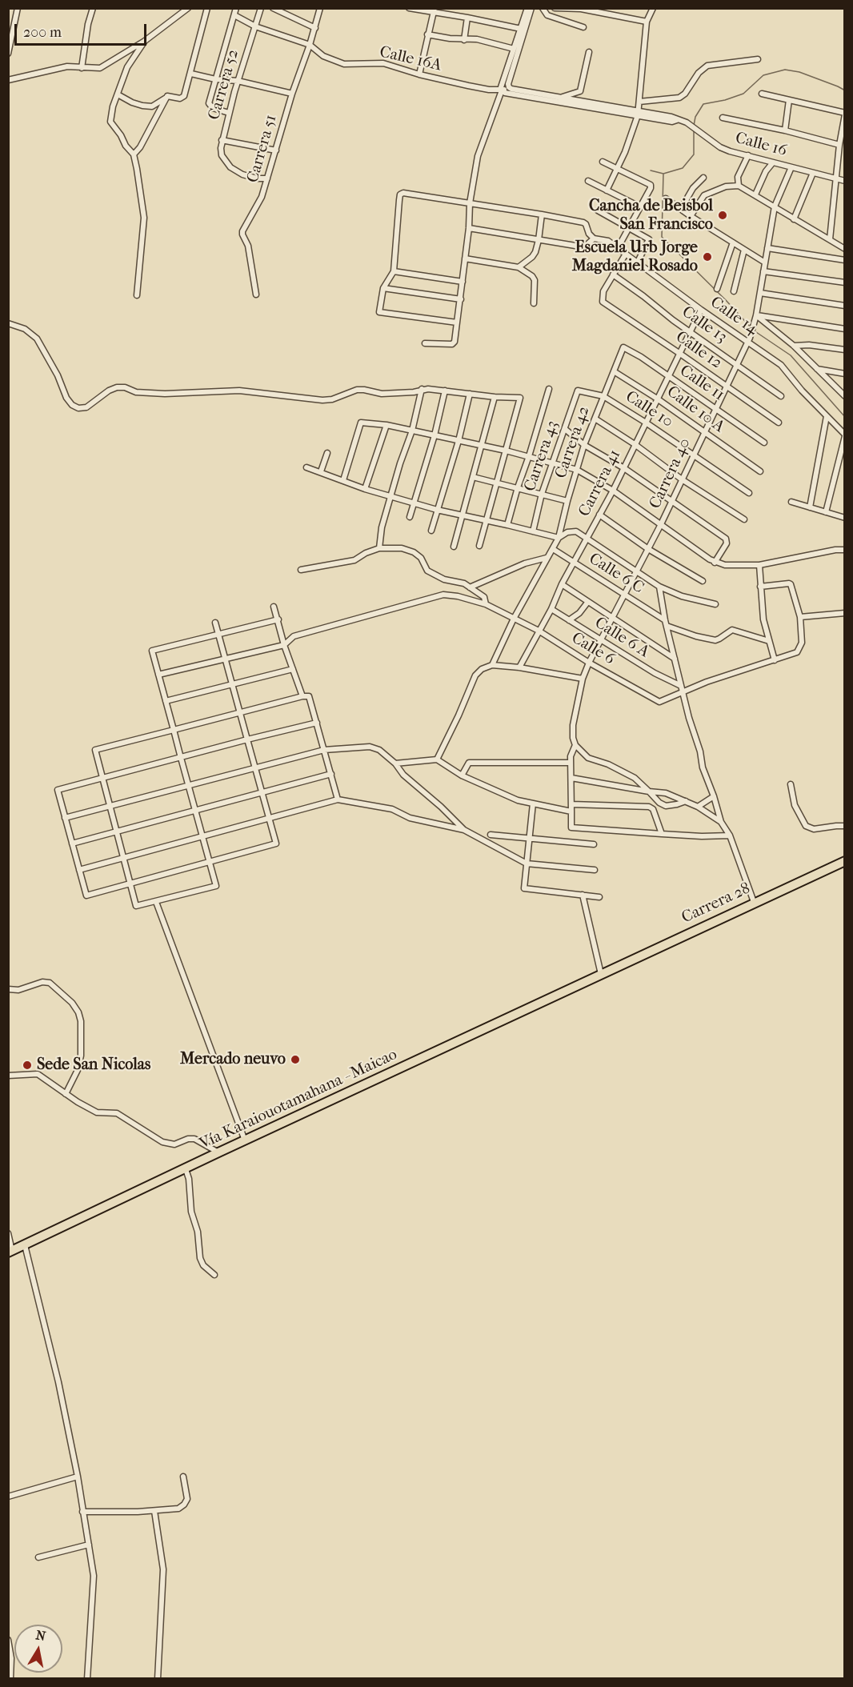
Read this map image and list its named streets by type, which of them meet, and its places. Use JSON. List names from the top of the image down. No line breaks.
{"streets":{"highway":["Carrera 28","Vía Karaiouotamahana - Maicao"],"street":["Calle 16A","Carrera 52","Calle 16","Carrera 51","Calle 14","Calle 13","Calle 12","Calle 11","Calle 10","Calle 10 A","Carrera 42","Carrera 43","Carrera 40","Carrera 41","Calle 6 C","Calle 6 A","Calle 6"]},"crossings":[["Calle 16A","Calle 16"],["Calle 16A","Carrera 51"],["Carrera 52","Carrera 51"],["Calle 16","Carrera 40"],["Calle 14","Carrera 40"],["Calle 14","Carrera 41"],["Calle 13","Calle 12"],["Calle 13","Carrera 40"],["Calle 13","Carrera 41"],["Calle 12","Carrera 40"],["Calle 12","Carrera 41"],["Calle 11","Carrera 42"],["Calle 11","Carrera 40"],["Calle 11","Carrera 41"],["Calle 10","Carrera 42"],["Calle 10","Carrera 43"],["Calle 10","Carrera 40"],["Calle 10","Carrera 41"],["Calle 10 A","Carrera 42"],["Calle 10 A","Carrera 40"],["Calle 10 A","Carrera 41"],["Carrera 42","Calle 6 C"],["Carrera 40","Calle 6 C"],["Carrera 40","Calle 6 A"],["Carrera 40","Calle 6"],["Carrera 41","Calle 6 C"],["Carrera 41","Calle 6 A"],["Carrera 41","Calle 6"],["Carrera 28","Vía Karaiouotamahana - Maicao"]],"places":["Cancha de Beisbol San Francisco","Escuela Urb Jorge Magdaniel Rosado","Mercado neuvo","Sede San Nicolas"],"scale_bar":"200 m","north":"top"}
